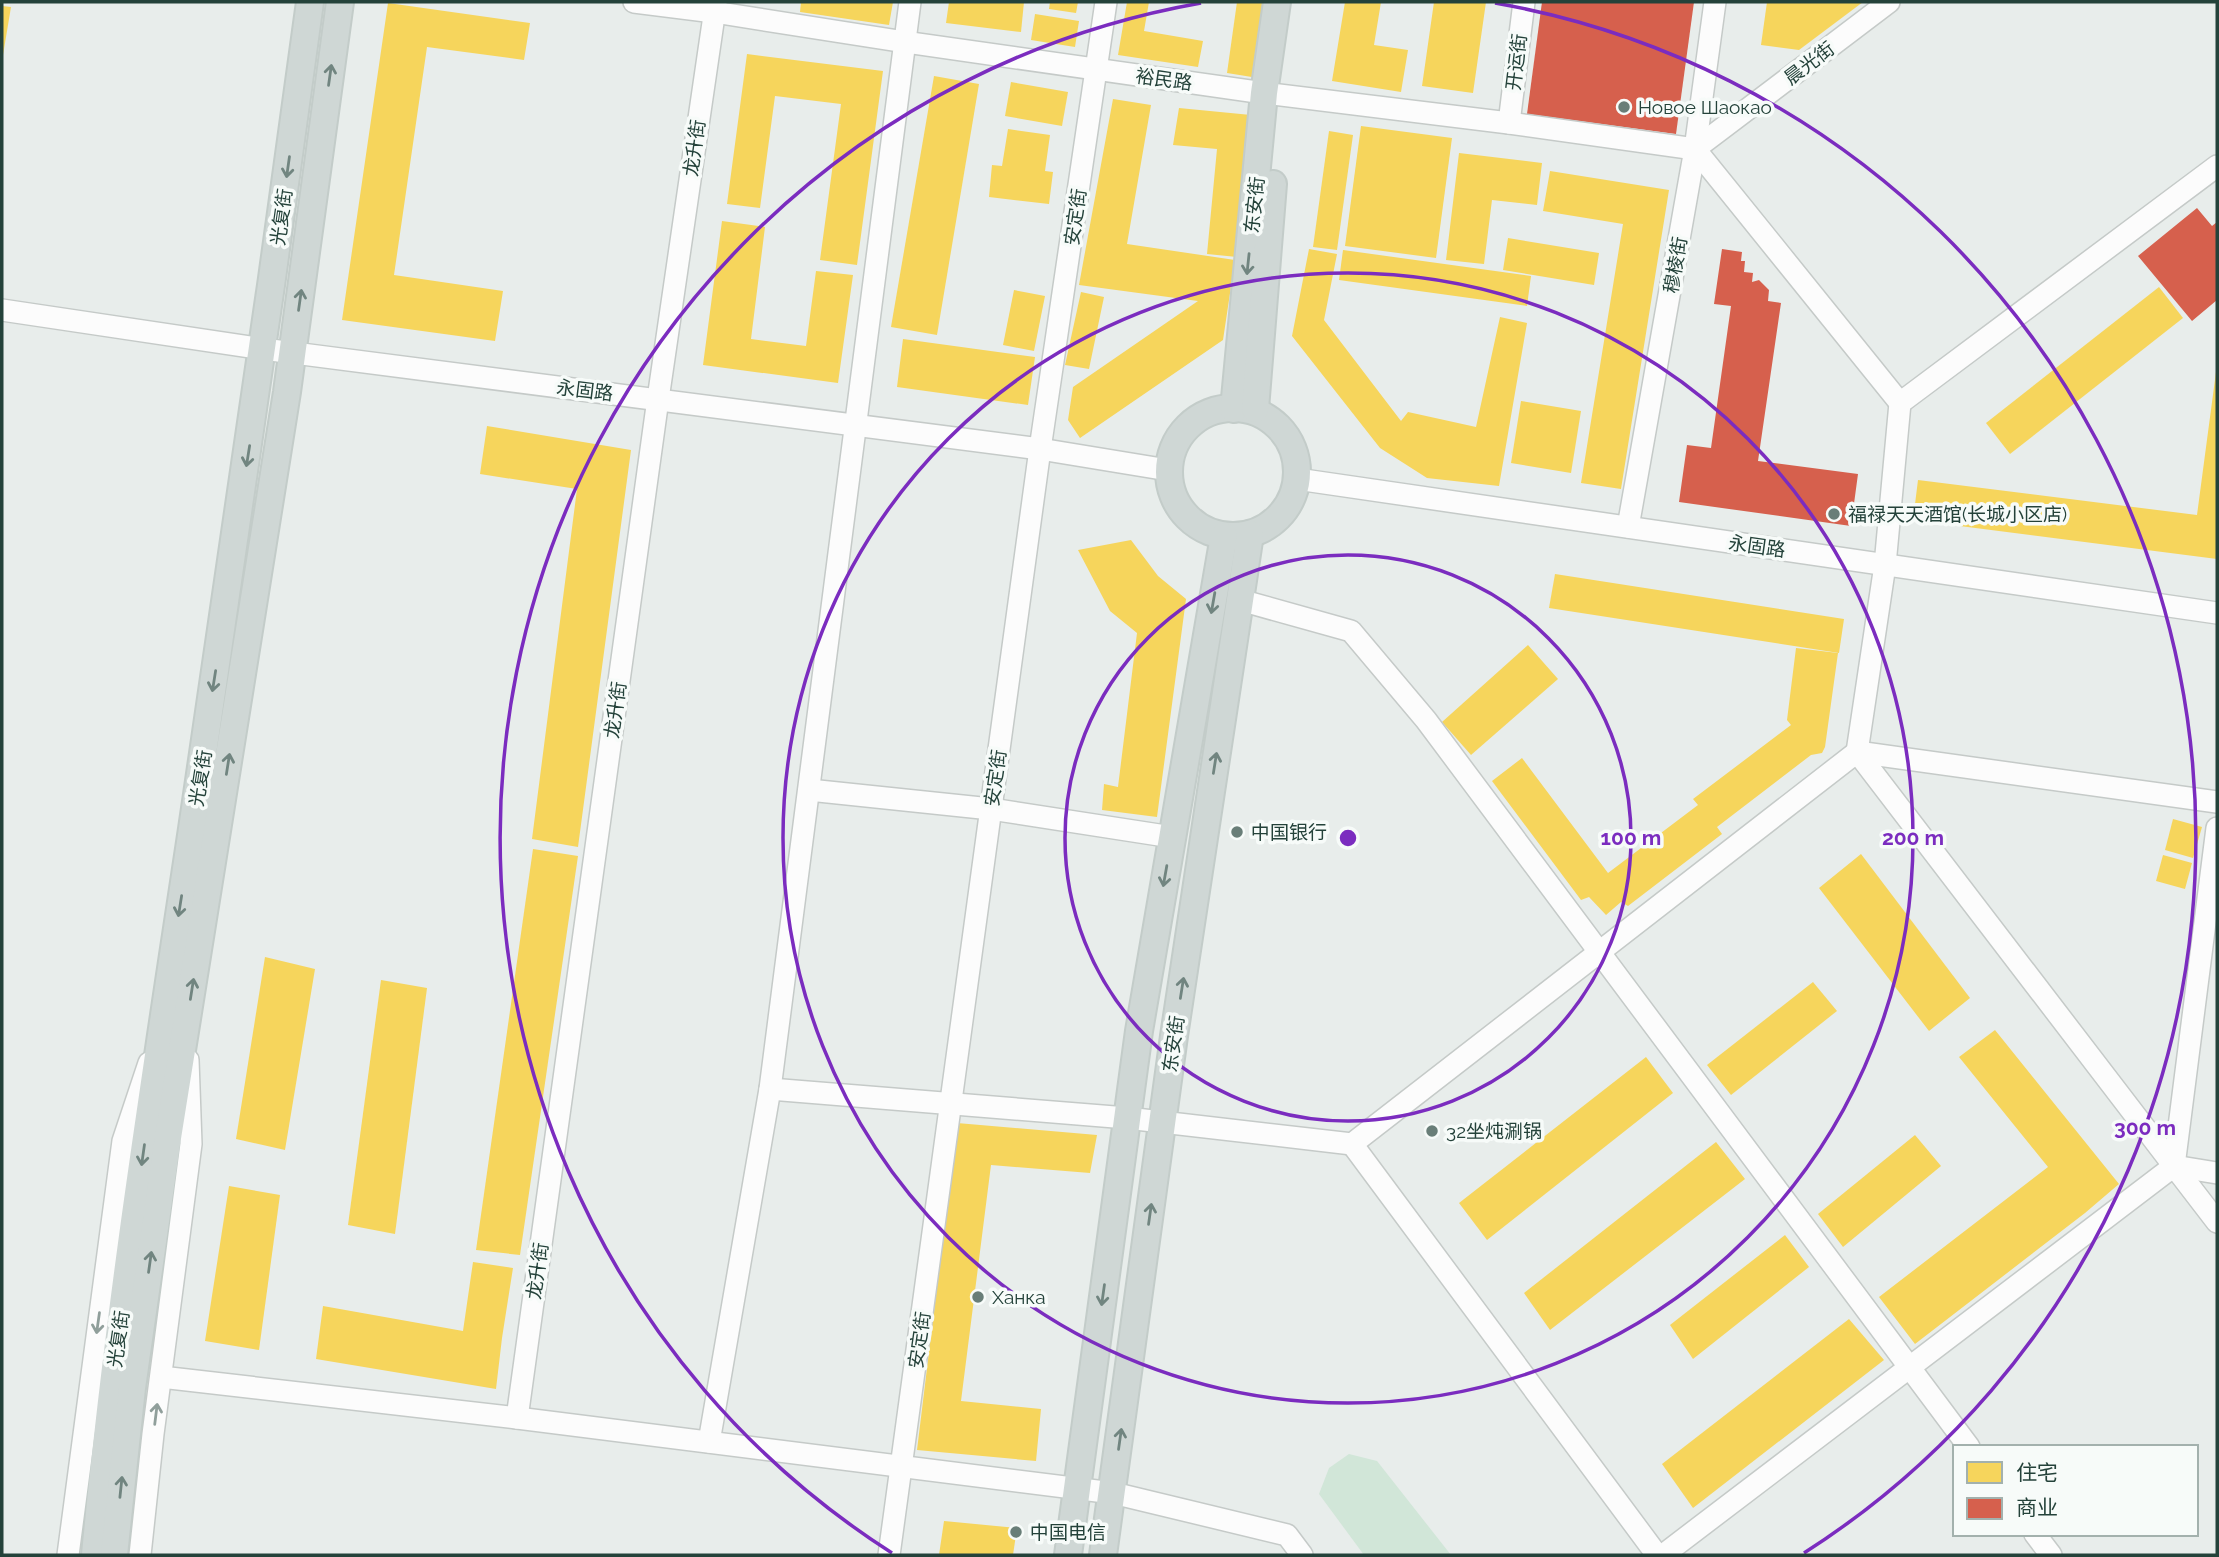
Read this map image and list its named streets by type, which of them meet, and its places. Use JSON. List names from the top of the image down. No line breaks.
{"streets":{"main road":["东安街","光复街"],"street":["开运街","晨光街","裕民路","龙升街","安定街","穆棱街","永固路"]},"crossings":[["开运街","裕民路"],["晨光街","裕民路"],["晨光街","穆棱街"],["裕民路","龙升街"],["裕民路","东安街"],["裕民路","安定街"],["裕民路","穆棱街"],["龙升街","永固路"],["东安街","永固路"],["光复街","永固路"],["安定街","永固路"],["穆棱街","永固路"]],"places":["Новое Шаокао","福禄天天酒馆(长城小区店)","中国银行","32坐炖涮锅","Ханка","中国电信"],"legend":["住宅","商业"],"rings":["100 m","200 m","300 m"]}
